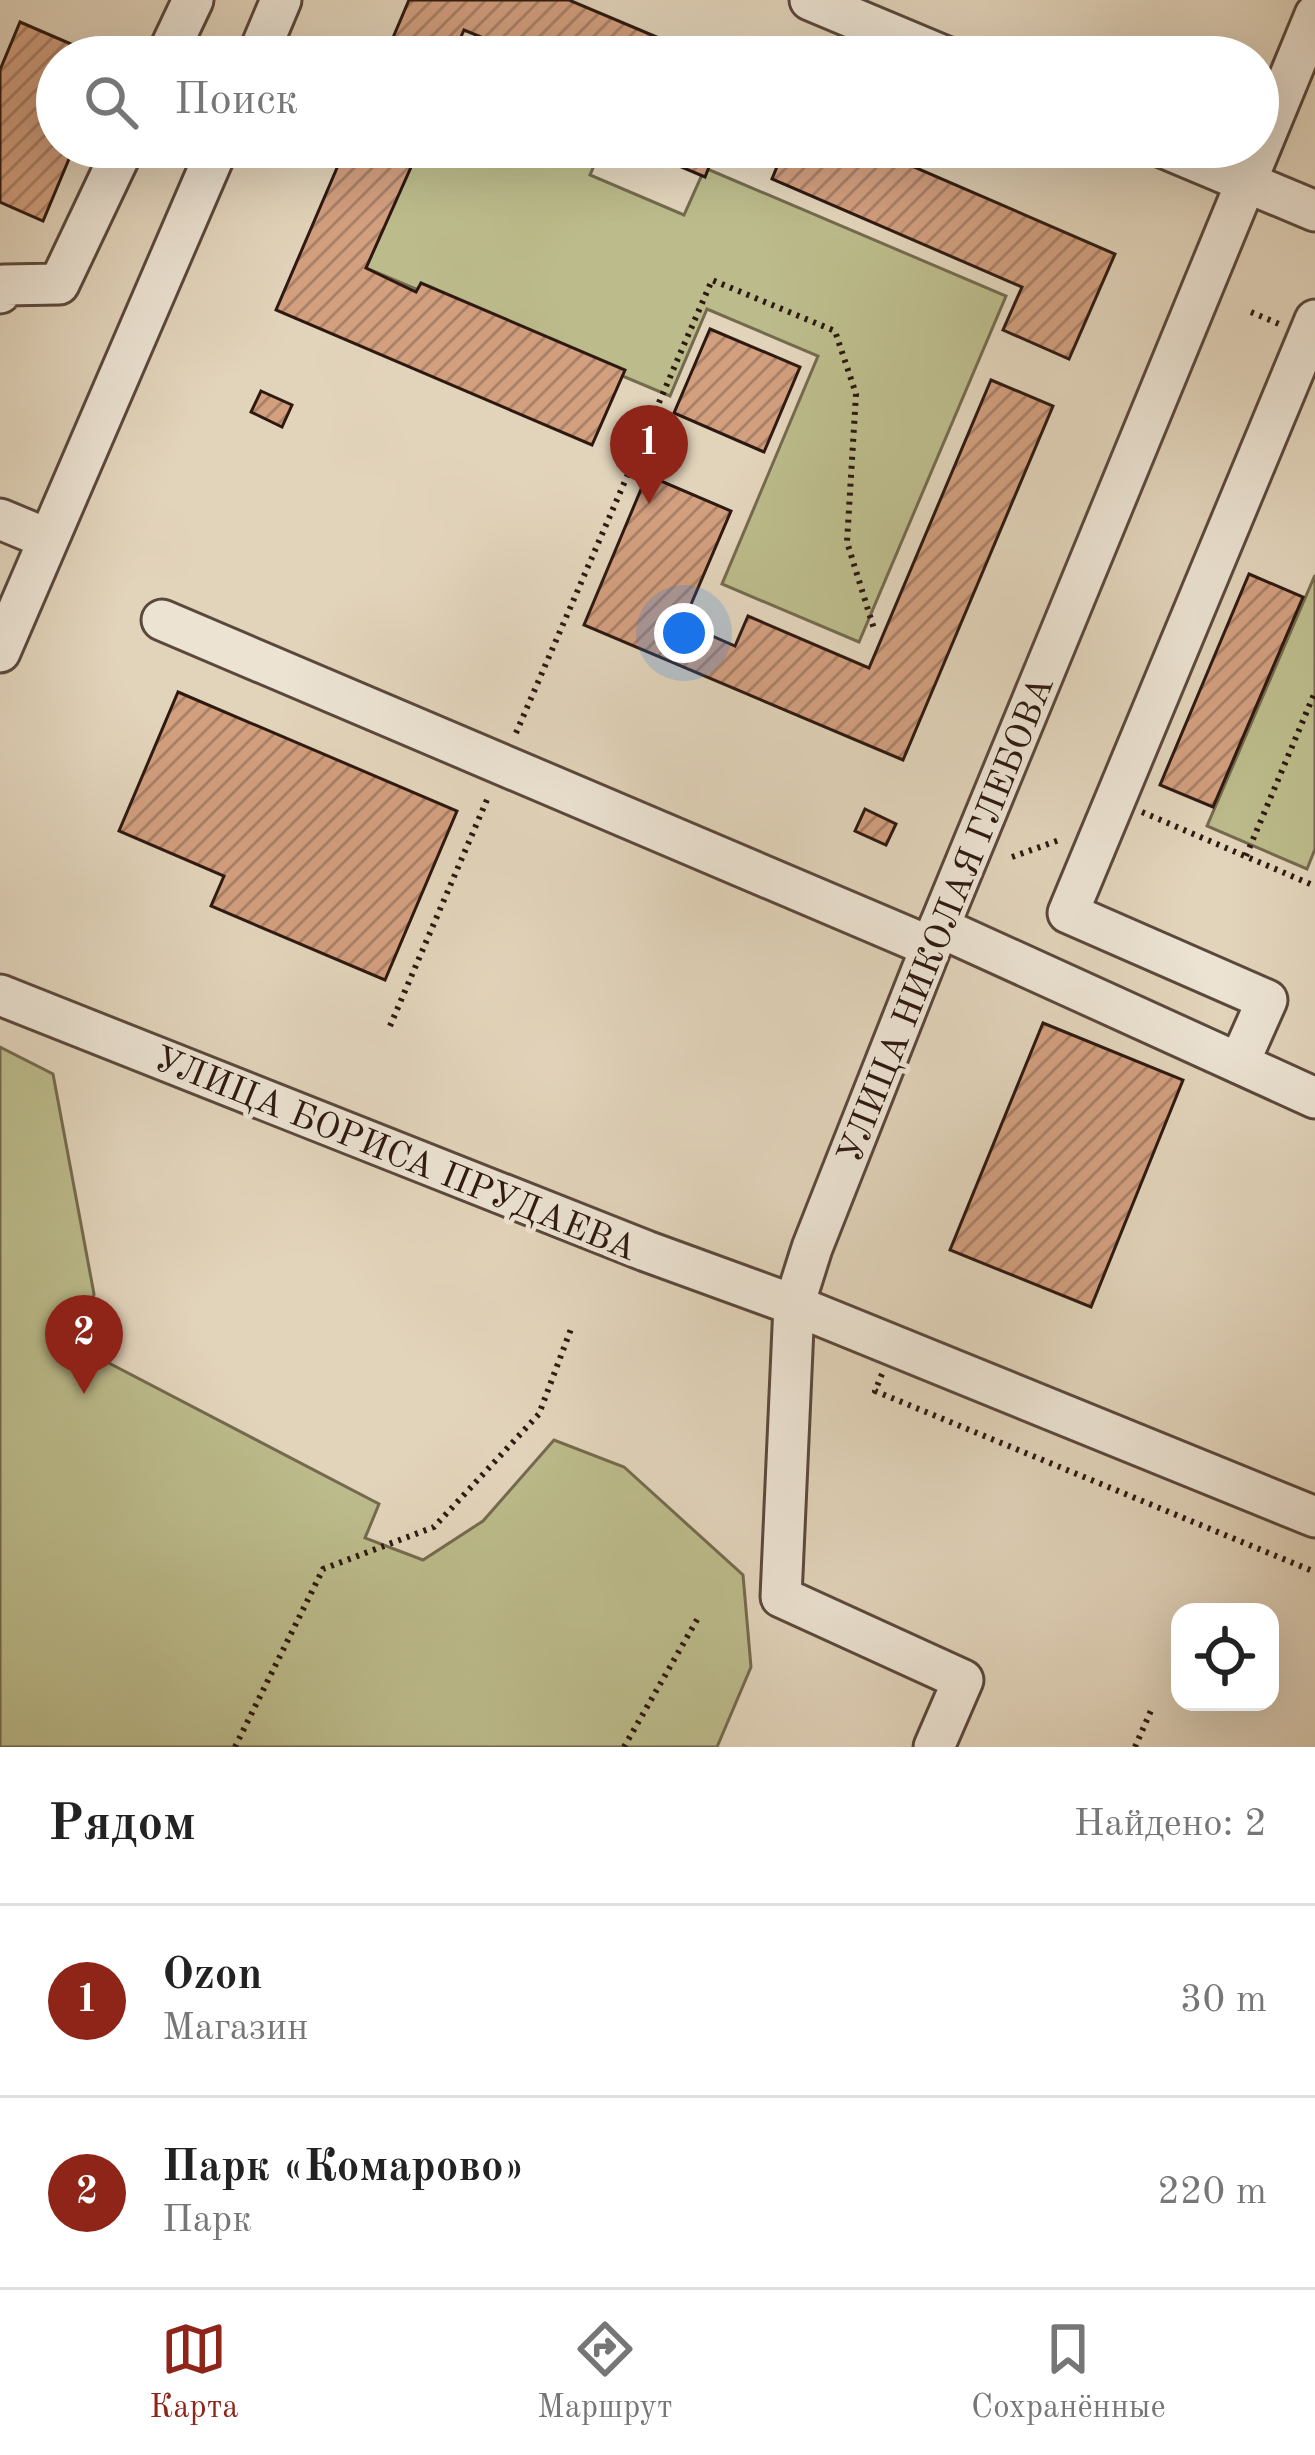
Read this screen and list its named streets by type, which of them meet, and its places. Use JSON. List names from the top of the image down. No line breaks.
{"streets":{"street":["УЛИЦА НИКОЛАЯ ГЛЕБОВА","УЛИЦА БОРИСА ПРУДАЕВА"]},"crossings":[["УЛИЦА НИКОЛАЯ ГЛЕБОВА","УЛИЦА БОРИСА ПРУДАЕВА"]],"page":{"search":"Поиск","pins":["1","2"],"heading":["Рядом","Найдено: 2"],"list":[{"mark":"1","name":"Ozon","note":"Магазин","value":"30 m"},{"mark":"2","name":"Парк «Комарово»","note":"Парк","value":"220 m"}],"nav":["Карта","Маршрут","Сохранённые"]}}
